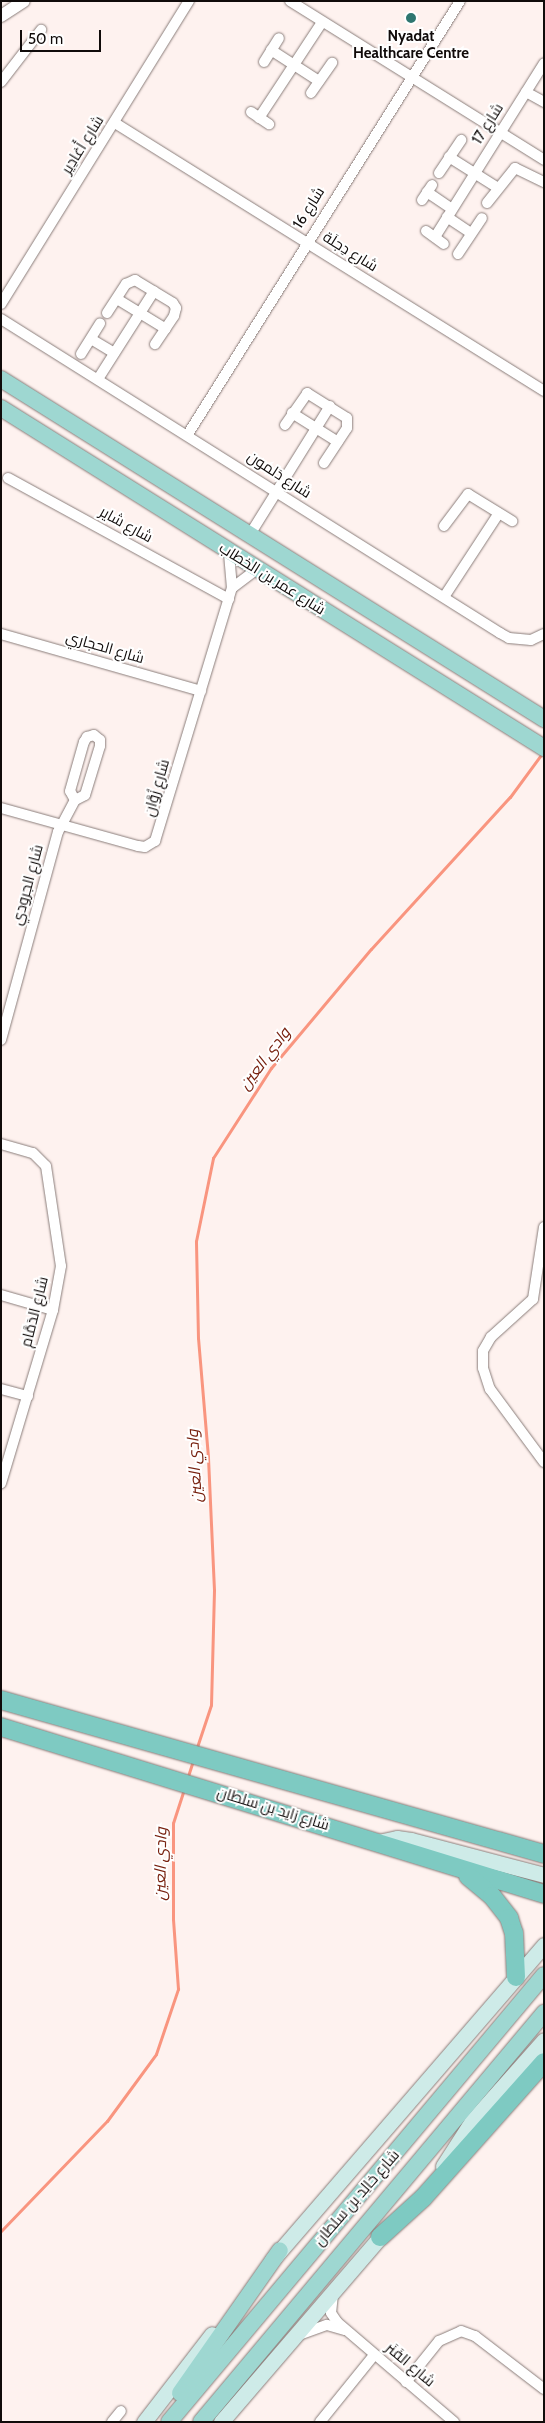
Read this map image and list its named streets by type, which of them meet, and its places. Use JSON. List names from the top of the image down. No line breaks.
{"streets":{"highway":["شارع زايد بن سلطان"],"main road":["شارع عمر بن الخطاب","شارع خالِد بن سلطان"],"street":["شارع 17","شارع أَغادِير","شارع 16","شارع دِجلَة","شارع دَلمون","شارع شاير","شارع الحجاري","شارع زُوَّان","شارع الجرودي","شارع الدَمَّام","شارع الفَنَر"]},"crossings":[["شارع أَغادِير","شارع دِجلَة"],["شارع 16","شارع دِجلَة"],["شارع 16","شارع دَلمون"],["شارع شاير","شارع زُوَّان"],["شارع عمر بن الخطاب","شارع زُوَّان"],["شارع الحجاري","شارع زُوَّان"],["شارع زُوَّان","شارع الجرودي"]],"water":["وادي العين"],"places":["Nyadat Healthcare Centre"],"scale_bar":"50 m"}
